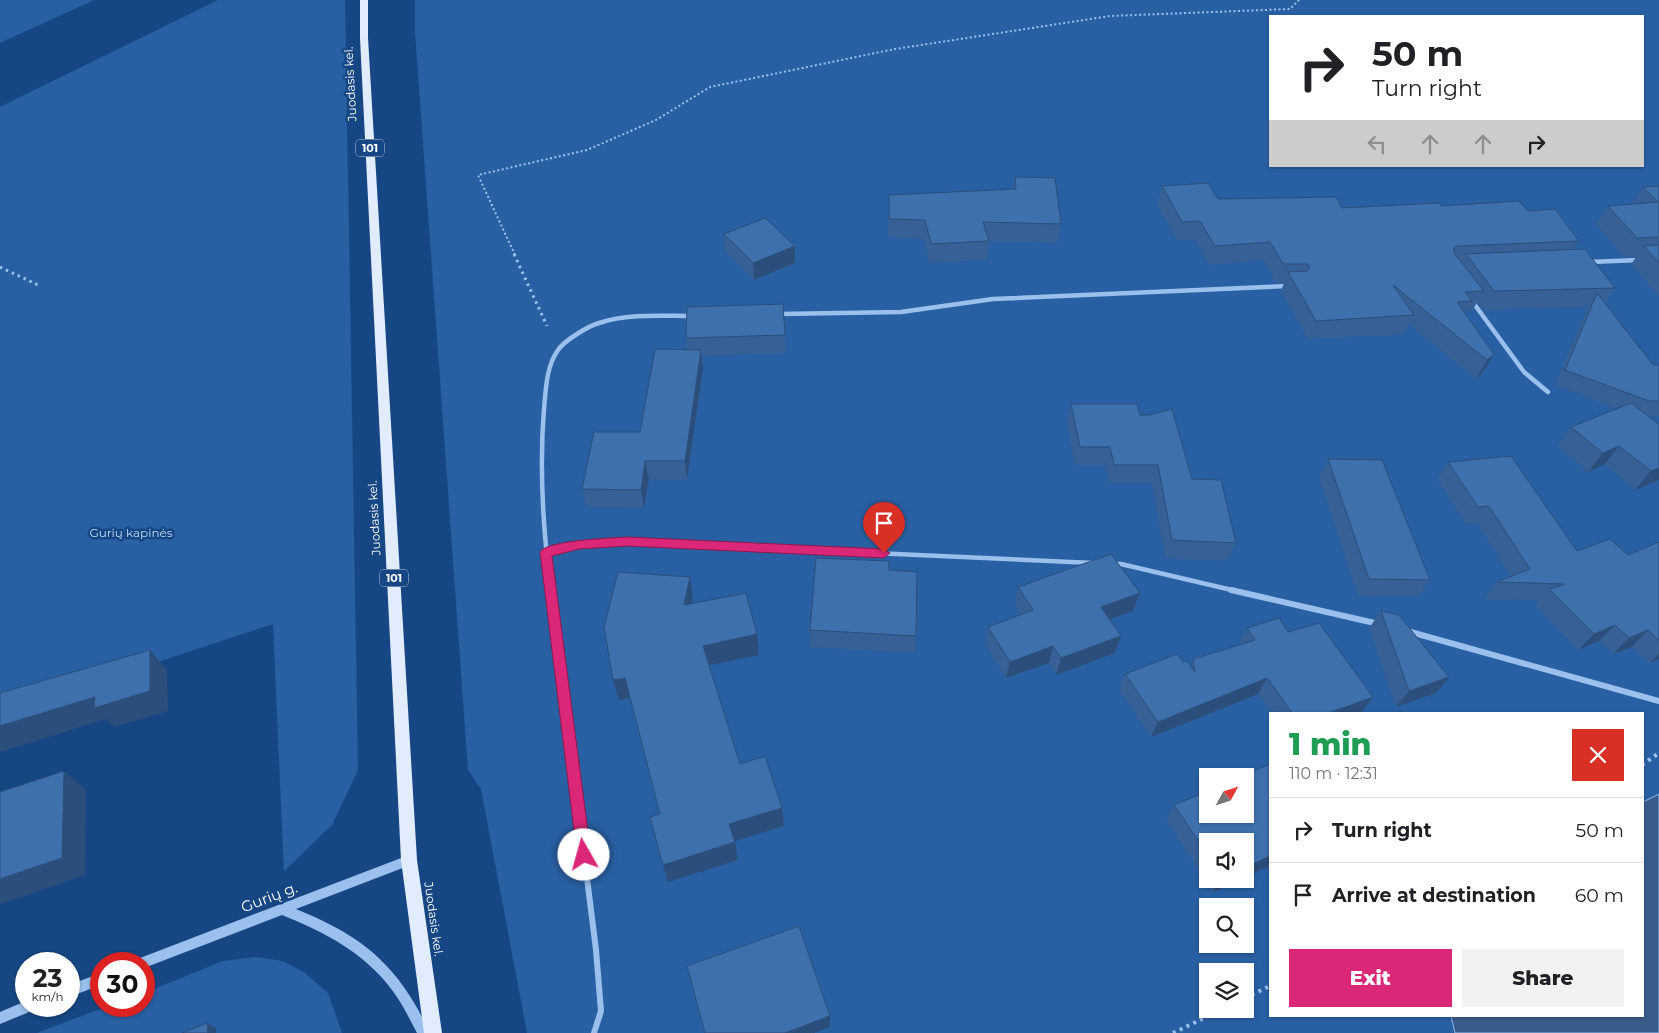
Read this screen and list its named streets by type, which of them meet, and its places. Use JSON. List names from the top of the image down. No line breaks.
{"streets":{"main road":["Juodasis kel.","101"],"street":["Gurių g."]},"crossings":[["Juodasis kel.","Gurių g."]],"parks":["Gurių kapinės"],"north":"top right","page":{"turn":["50 m","Turn right"],"heading":["1 min","110 m · 12:31"],"list":[{"name":"Turn right","value":"50 m"},{"name":"Arrive at destination","value":"60 m"}],"buttons":["Exit","Share"],"speed":"23 km/h","limit":"30"}}
